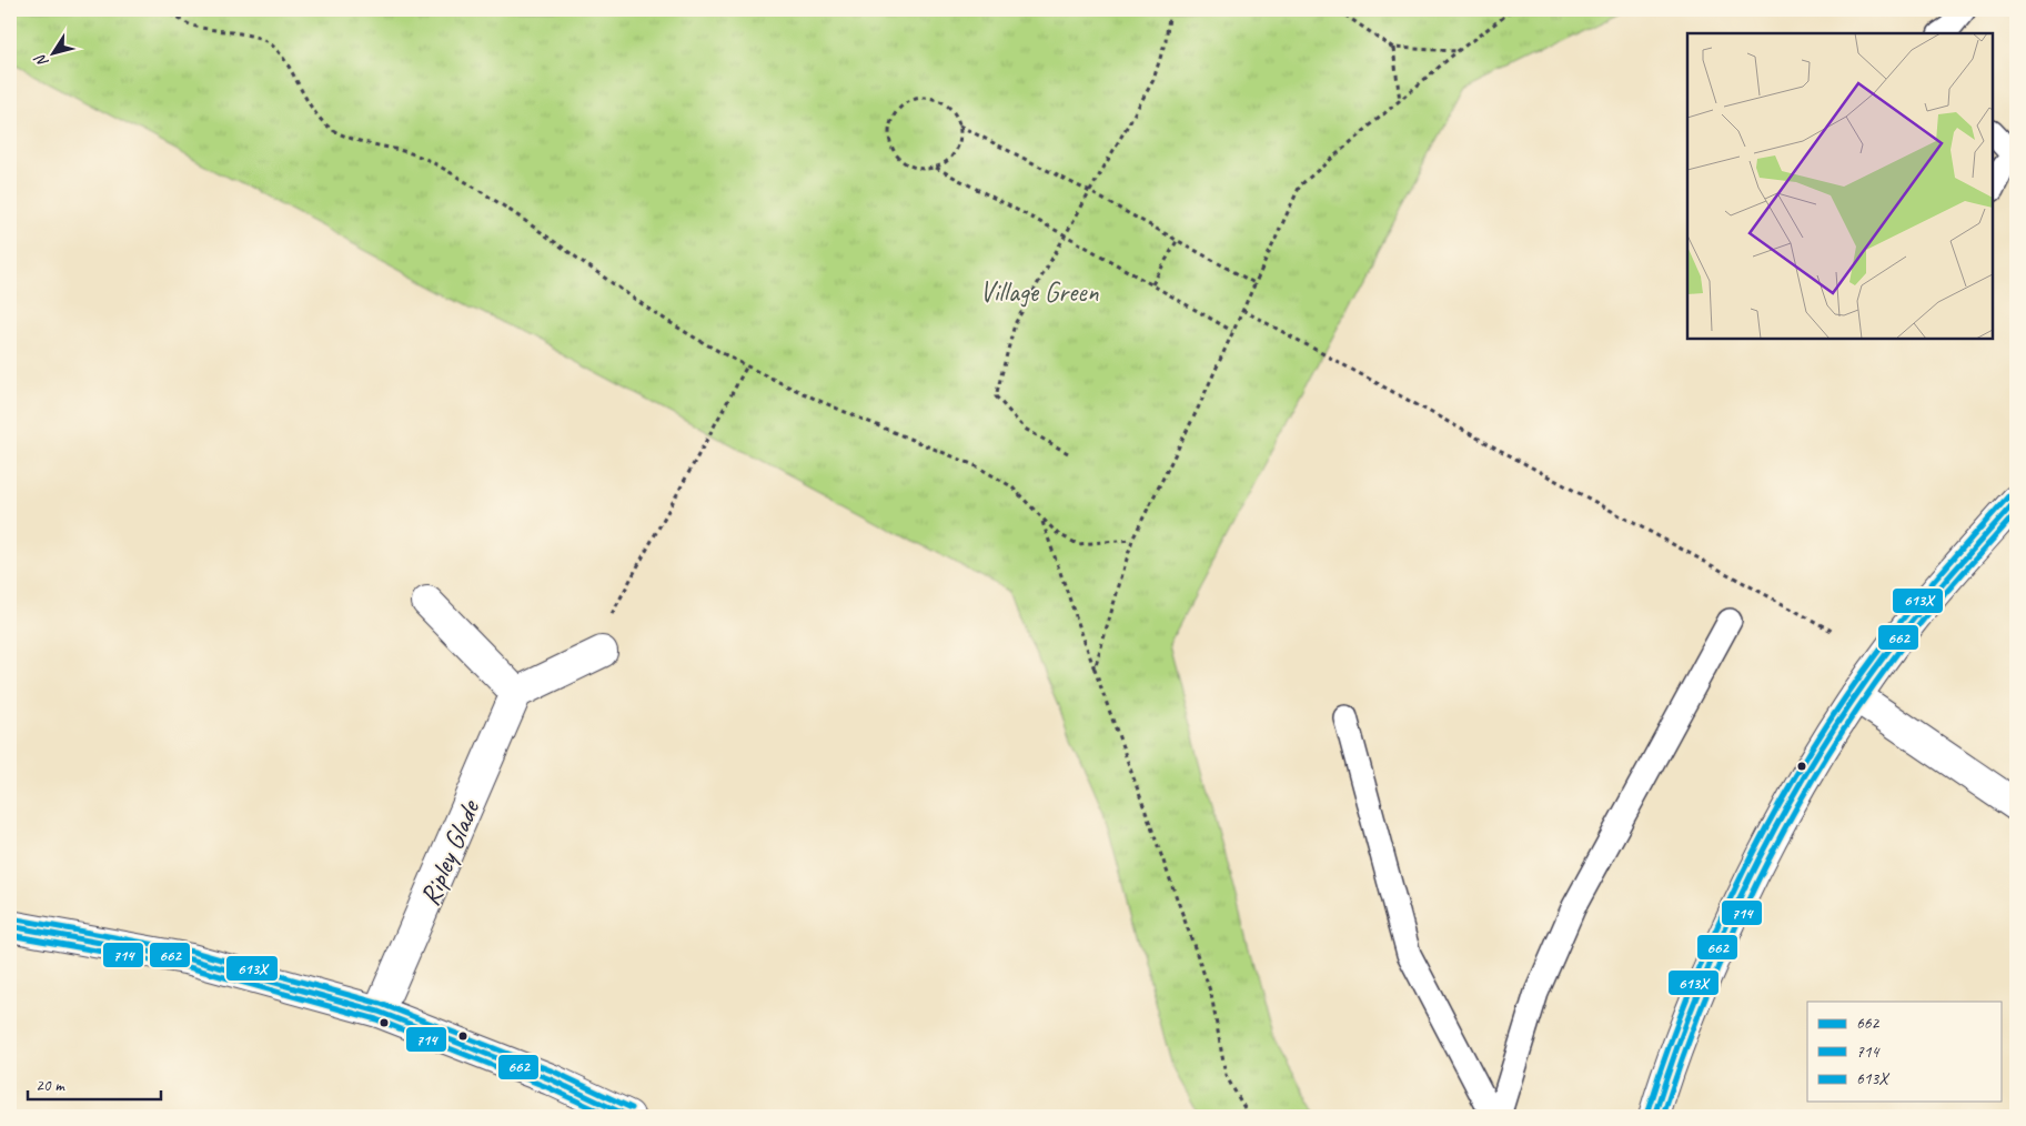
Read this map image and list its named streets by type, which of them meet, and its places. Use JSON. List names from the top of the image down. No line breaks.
{"streets":{"street":["Ripley Glade"]},"parks":["Village Green"],"lines":["transit line 613X","transit line 662","transit line 714"],"legend":["662","714","613X"],"scale_bar":"20 m","north":"bottom left"}
